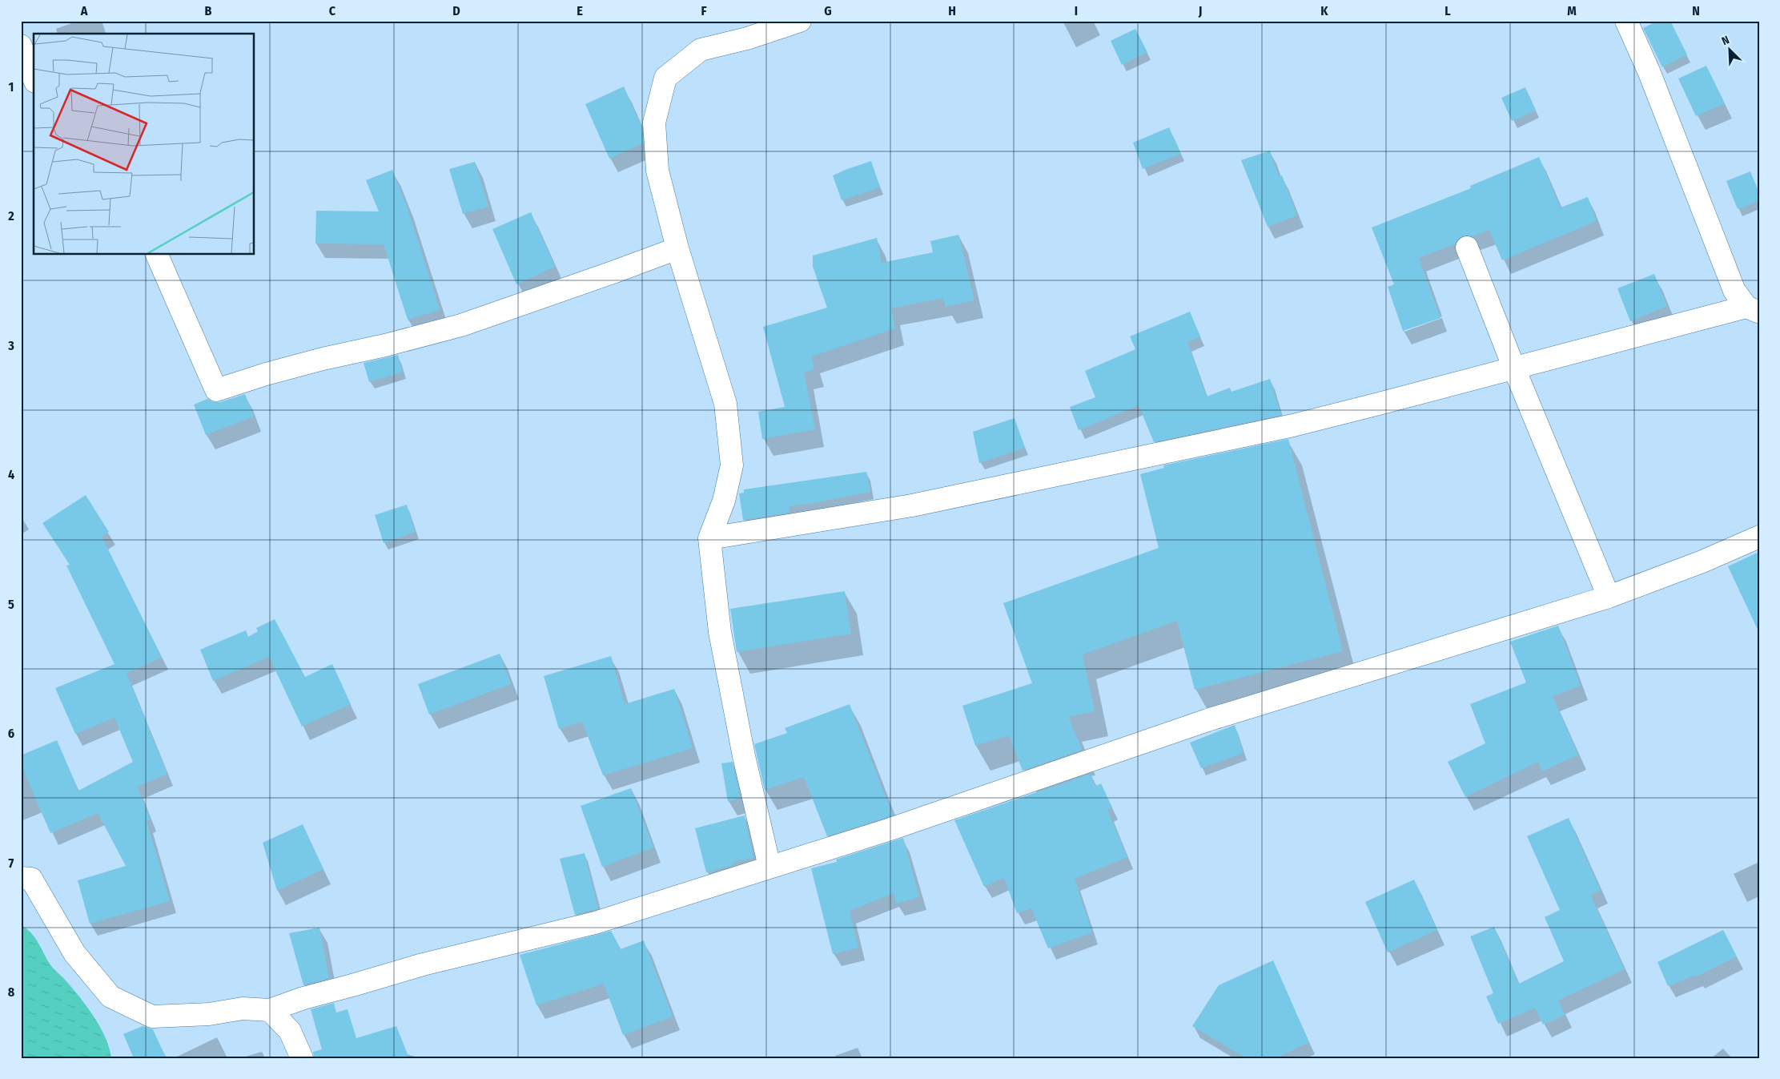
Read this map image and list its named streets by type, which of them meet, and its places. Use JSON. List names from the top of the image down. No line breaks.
{"north":"top left","grid":{"columns":["A","B","C","D","E","F","G","H","I","J","K","L","M","N"],"rows":["1","2","3","4","5","6","7","8"]}}
